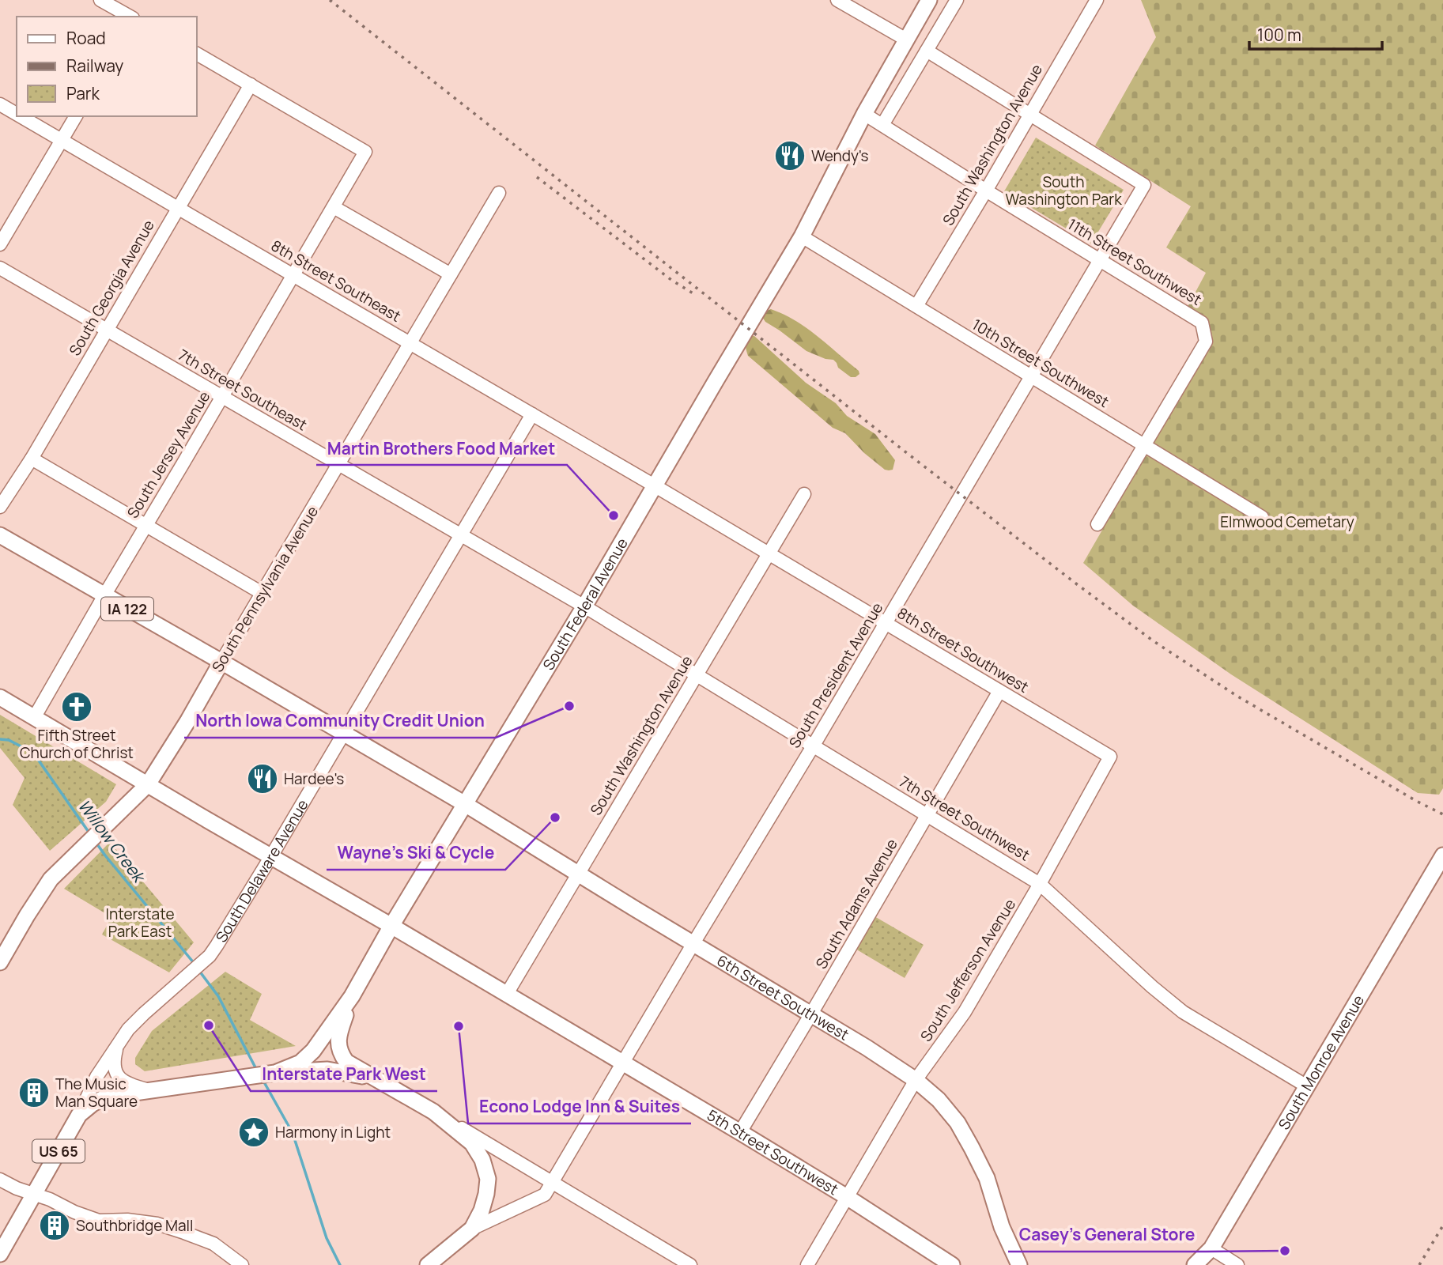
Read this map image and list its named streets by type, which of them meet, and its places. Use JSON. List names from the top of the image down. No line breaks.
{"streets":{"main road":["South Pennsylvania Avenue","South Federal Avenue","IA 122","South Delaware Avenue","6th Street Southwest","South Monroe Avenue","US 65","5th Street Southwest"],"street":["South Washington Avenue","11th Street Southwest","8th Street Southeast","South Georgia Avenue","10th Street Southwest","7th Street Southeast","South Jersey Avenue","8th Street Southwest","South President Avenue","7th Street Southwest","South Adams Avenue","South Jefferson Avenue"]},"crossings":[["South Washington Avenue","11th Street Southwest"],["South Washington Avenue","10th Street Southwest"],["South Washington Avenue","8th Street Southwest"],["South Washington Avenue","South President Avenue"],["South Washington Avenue","7th Street Southwest"],["South Washington Avenue","6th Street Southwest"],["South Washington Avenue","5th Street Southwest"],["11th Street Southwest","10th Street Southwest"],["11th Street Southwest","South Federal Avenue"],["11th Street Southwest","South President Avenue"],["8th Street Southeast","South Georgia Avenue"],["8th Street Southeast","South Jersey Avenue"],["8th Street Southeast","South Pennsylvania Avenue"],["8th Street Southeast","South Federal Avenue"],["8th Street Southeast","8th Street Southwest"],["8th Street Southeast","South Delaware Avenue"],["South Georgia Avenue","7th Street Southeast"],["South Georgia Avenue","South Jersey Avenue"],["10th Street Southwest","South Federal Avenue"],["10th Street Southwest","South President Avenue"],["7th Street Southeast","South Jersey Avenue"],["7th Street Southeast","South Pennsylvania Avenue"],["7th Street Southeast","South Federal Avenue"],["7th Street Southeast","7th Street Southwest"],["7th Street Southeast","South Delaware Avenue"],["South Jersey Avenue","IA 122"],["South Jersey Avenue","5th Street Southwest"],["South Pennsylvania Avenue","IA 122"],["South Pennsylvania Avenue","5th Street Southwest"],["South Federal Avenue","IA 122"],["South Federal Avenue","8th Street Southwest"],["South Federal Avenue","7th Street Southwest"],["South Federal Avenue","South Delaware Avenue"],["South Federal Avenue","6th Street Southwest"],["South Federal Avenue","US 65"],["South Federal Avenue","5th Street Southwest"],["IA 122","South Delaware Avenue"],["IA 122","6th Street Southwest"],["8th Street Southwest","South President Avenue"],["8th Street Southwest","South Adams Avenue"],["8th Street Southwest","South Jefferson Avenue"],["South President Avenue","7th Street Southwest"],["South President Avenue","6th Street Southwest"],["South President Avenue","5th Street Southwest"],["7th Street Southwest","South Adams Avenue"],["7th Street Southwest","South Jefferson Avenue"],["7th Street Southwest","South Monroe Avenue"],["South Delaware Avenue","5th Street Southwest"],["South Adams Avenue","6th Street Southwest"],["South Adams Avenue","5th Street Southwest"],["South Jefferson Avenue","6th Street Southwest"],["South Jefferson Avenue","5th Street Southwest"]],"water":["Willow Creek"],"parks":["South Washington Park","Elmwood Cemetary","Interstate Park East"],"places":{"restaurant":["Wendy's","Hardee's"],"other":["Martin Brothers Food Market","North Iowa Community Credit Union","Wayne's Ski & Cycle","Interstate Park West","Econo Lodge Inn & Suites","Casey's General Store"],"church":["Fifth Street Church of Christ"],"building":["The Music Man Square","Southbridge Mall"],"place":["Harmony in Light"]},"legend":["Road","Railway","Park"],"scale_bar":"100 m"}
